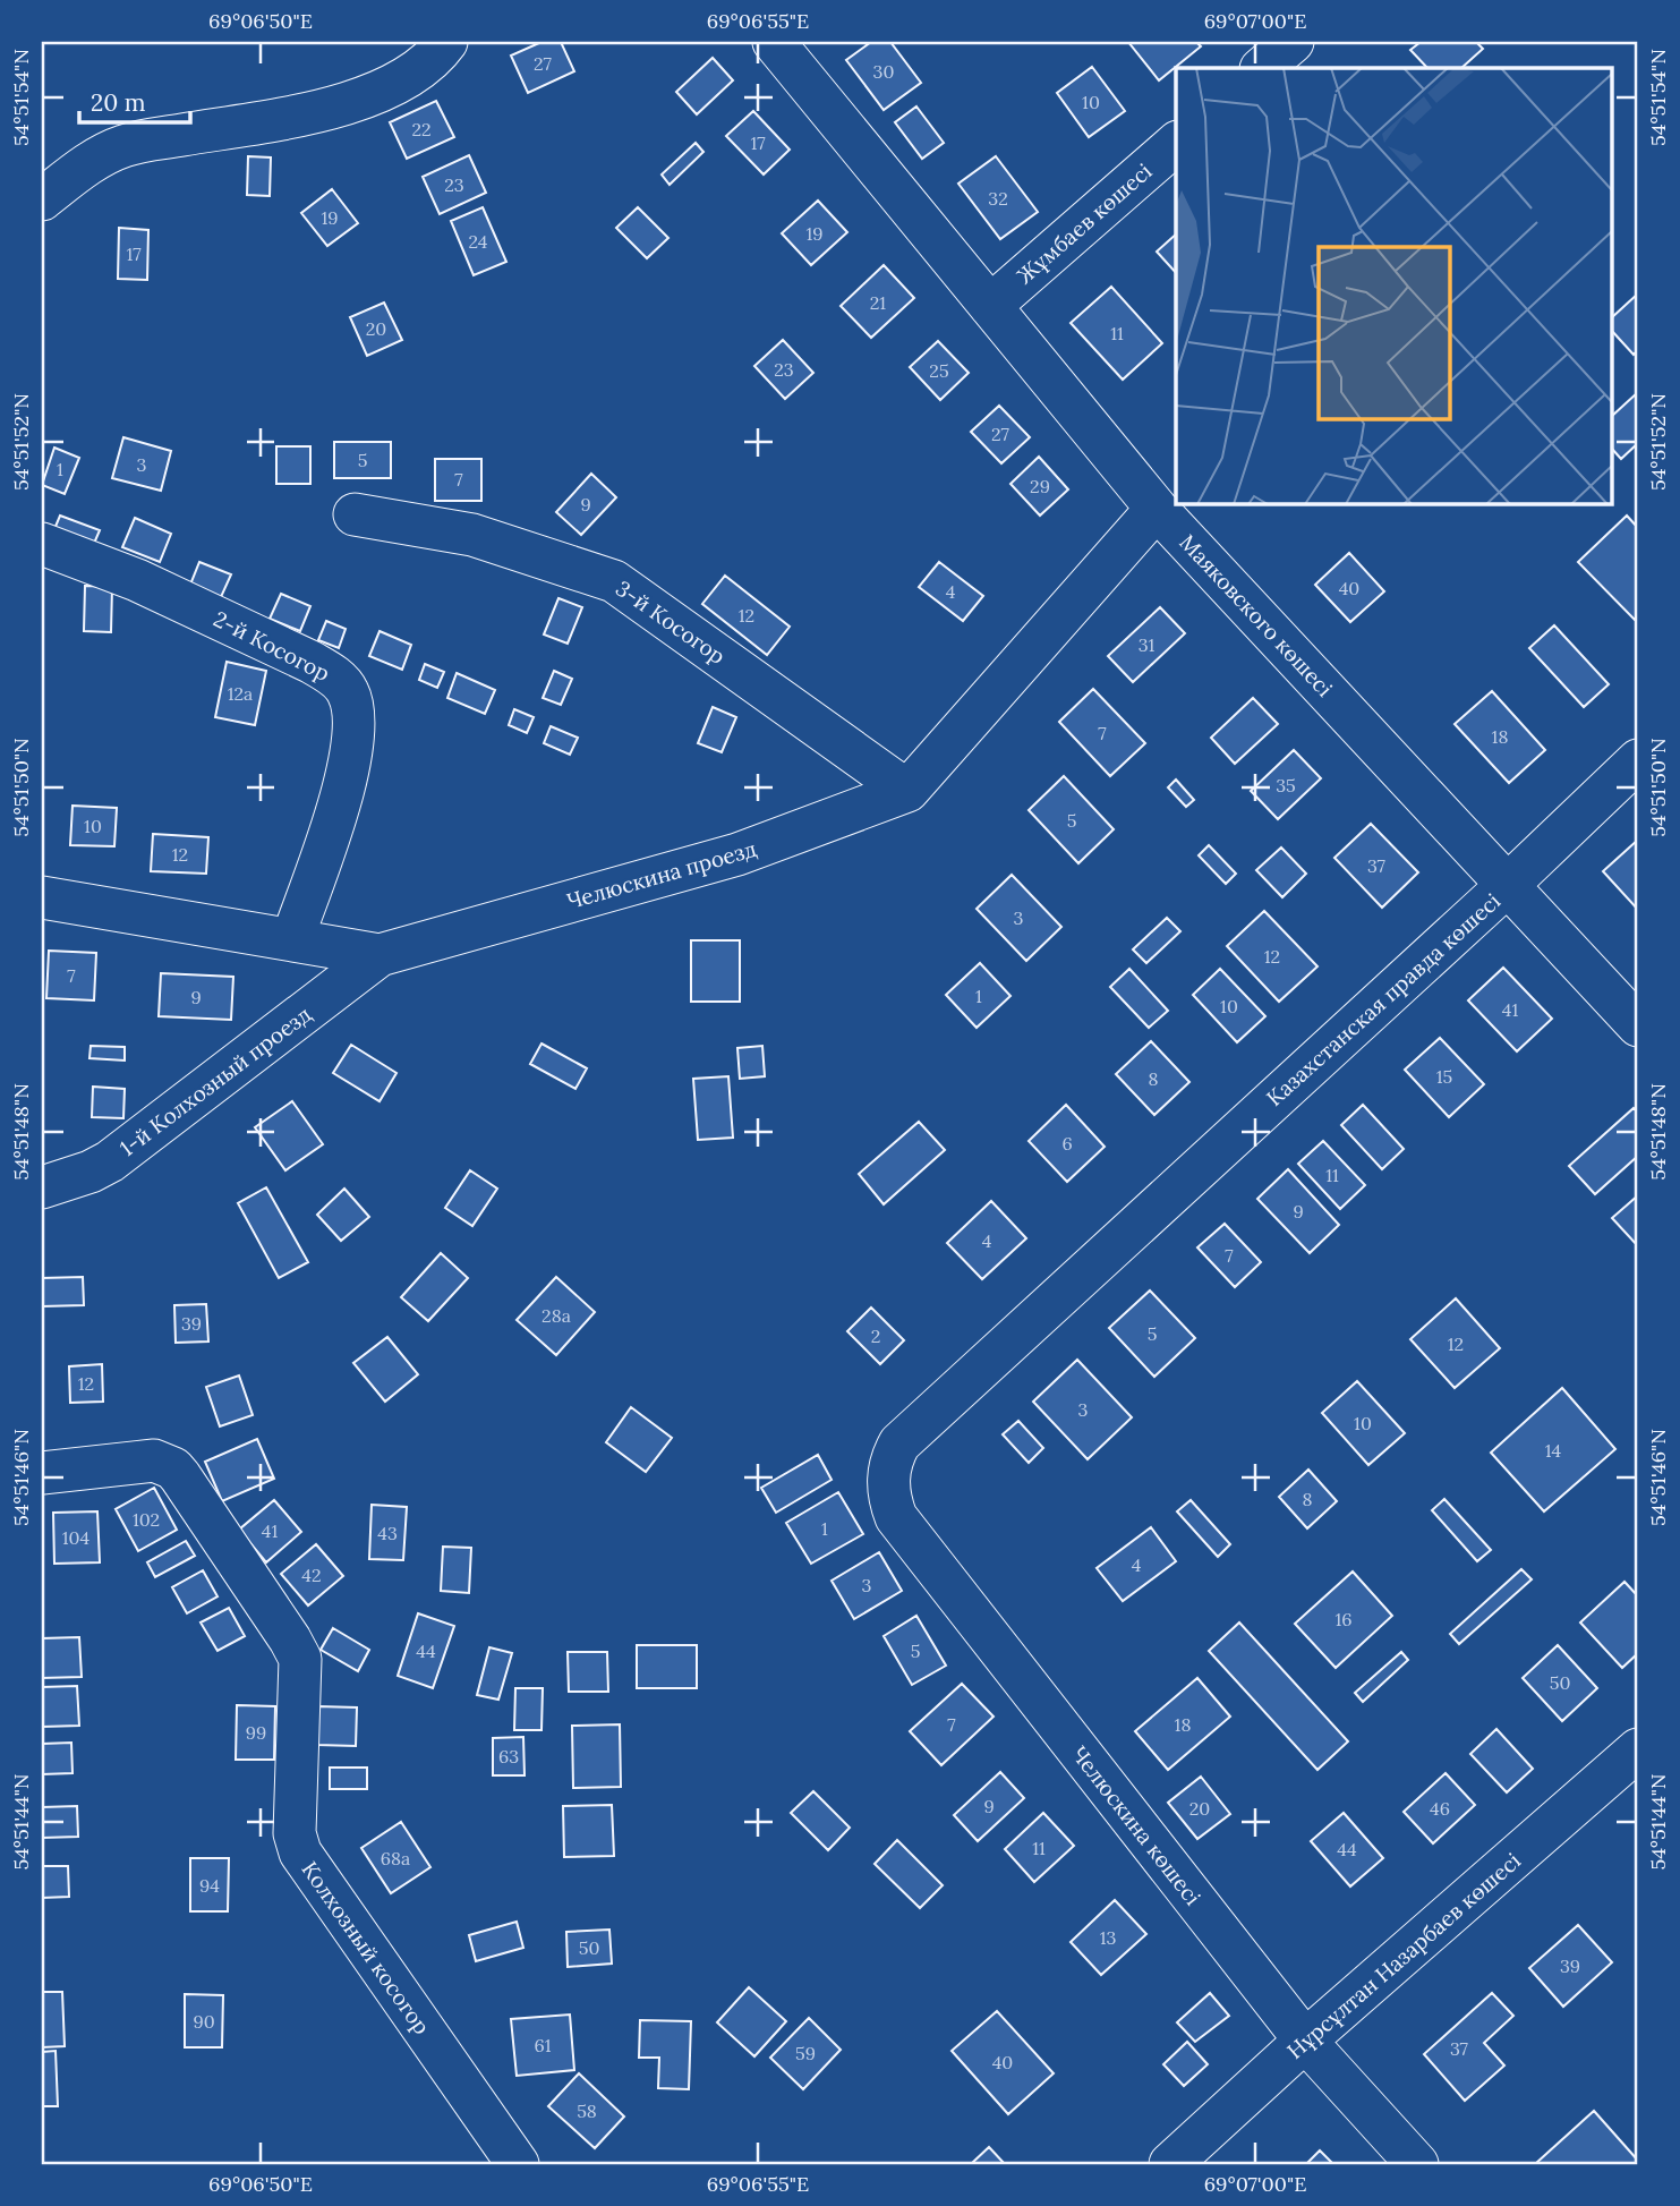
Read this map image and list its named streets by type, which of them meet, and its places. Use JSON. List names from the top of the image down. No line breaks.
{"streets":{"street":["Жұмбаев көшесі","Маяковского көшесі","3-й Косогор","2-й Косогор","Челюскина проезд","Казахстанская правда көшесі","1-й Колхозный проезд","Челюскина көшесі","Колхозный косогор","Нұрсұлтан Назарбаев көшесі"]},"crossings":[["Жұмбаев көшесі","Маяковского көшесі"],["Маяковского көшесі","Челюскина проезд"],["Маяковского көшесі","Казахстанская правда көшесі"],["3-й Косогор","Челюскина проезд"],["2-й Косогор","Челюскина проезд"],["Челюскина проезд","1-й Колхозный проезд"],["Казахстанская правда көшесі","Челюскина көшесі"],["Челюскина көшесі","Нұрсұлтан Назарбаев көшесі"]],"house_numbers":["27","30","10","22","17","23","32","19","19","24","17","21","20","11","23","25","27","5","3","1","7","29","9","40","4","12","31","12а","7","18","35","5","10","12","37","3","12","7","1","9","10","41","15","8","6","11","9","4","7","28а","39","5","2","12","12","3","10","14","8","102","1","41","43","104","4","42","3","16","44","5","50","7","18","99","63","9","20","46","11","44","68а","94","13","50","39","90","61","37","59","40","58"],"scale_bar":"20 m","coordinates":["69°06'50\"E","69°06'55\"E","69°07'00\"E","54°51'54\"N","54°51'52\"N","54°51'50\"N","54°51'48\"N","54°51'46\"N","54°51'44\"N"]}
